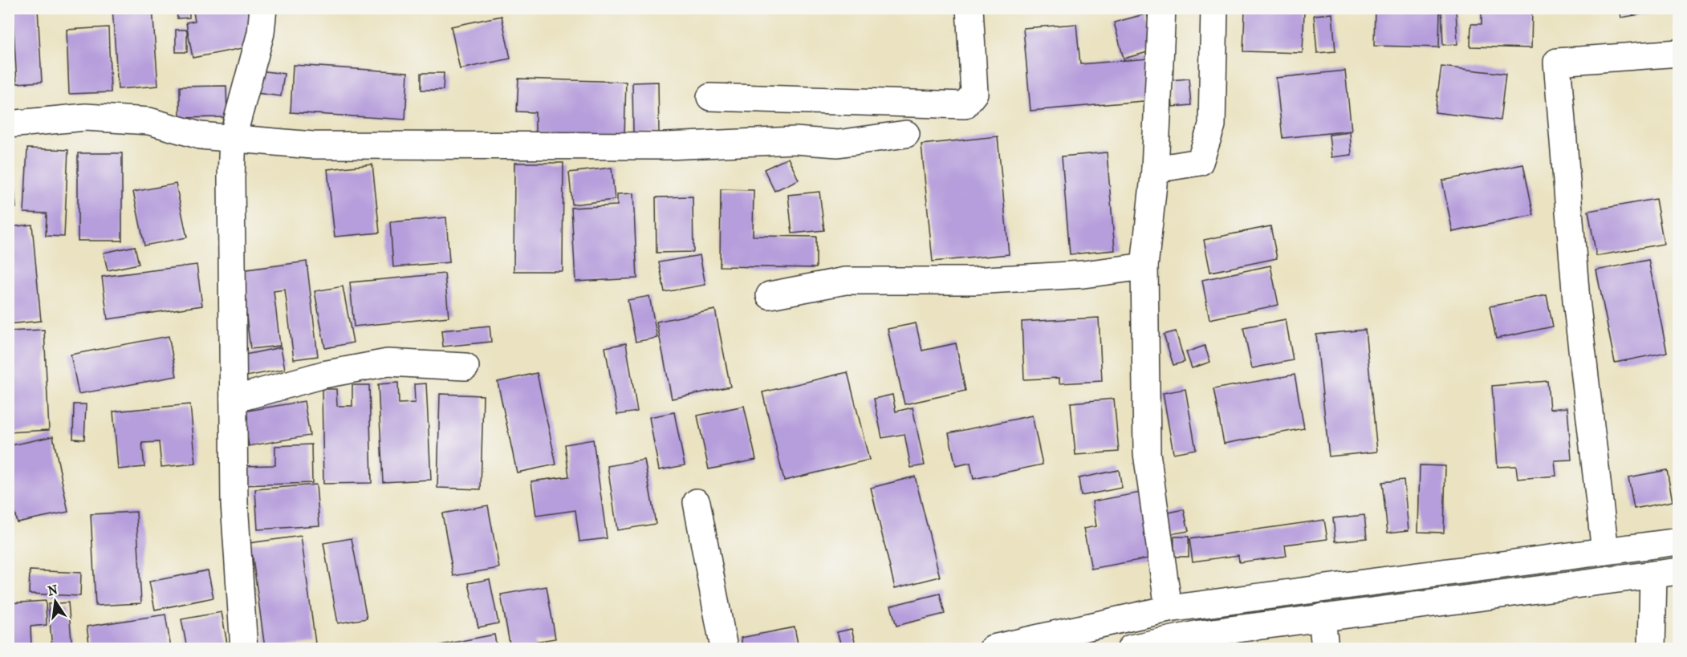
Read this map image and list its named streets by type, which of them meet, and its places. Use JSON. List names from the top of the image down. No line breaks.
{"north":"top"}
